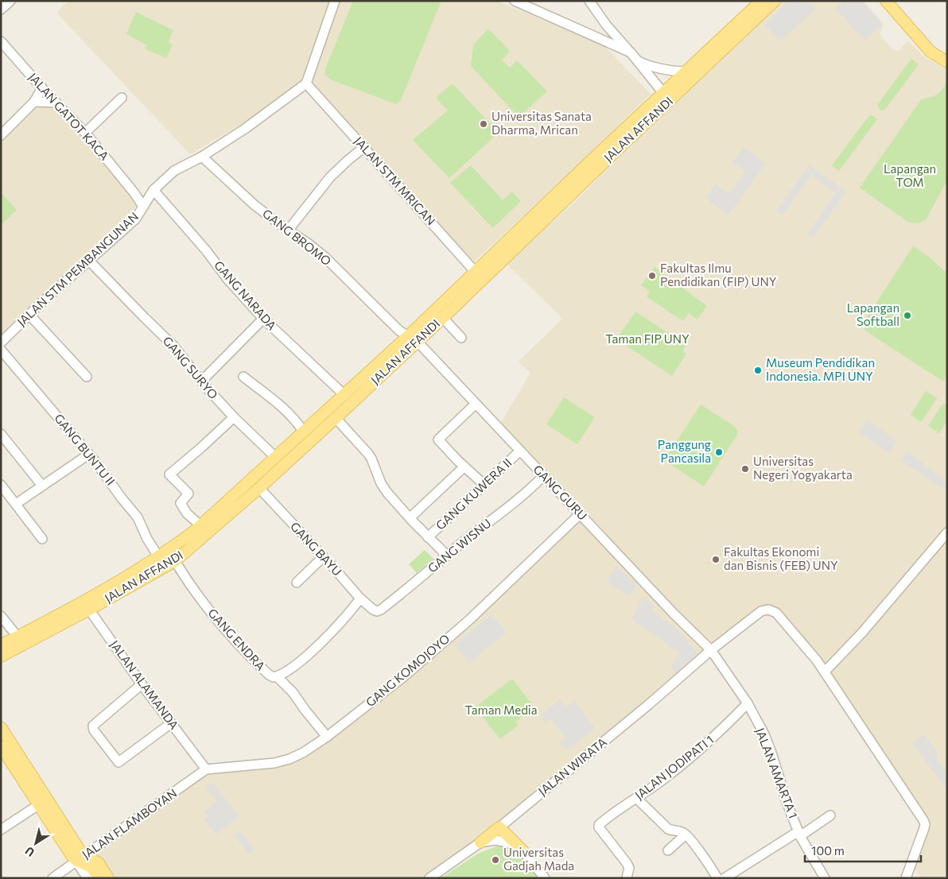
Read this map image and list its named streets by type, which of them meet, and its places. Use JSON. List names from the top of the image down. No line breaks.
{"streets":{"main road":["JALAN AFFANDI","JALAN WIRATA"],"street":["JALAN GATOT KACA","JALAN STM MRICAN","GANG BROMO","JALAN STM PEMBANGUNAN","GANG NARADA","GANG SURYO","GANG BUNTU II","GANG GURU","GANG KUWERA II","GANG WISNU","GANG BAYU","GANG ENDRA","GANG KOMOJOYO","JALAN ALAMANDA","JALAN JODIPATI 1","JALAN AMARTA 1","JALAN FLAMBOYAN"]},"crossings":[["JALAN GATOT KACA","JALAN STM PEMBANGUNAN"],["JALAN AFFANDI","JALAN STM MRICAN"],["JALAN AFFANDI","GANG BROMO"],["JALAN AFFANDI","GANG NARADA"],["JALAN AFFANDI","GANG SURYO"],["JALAN AFFANDI","GANG BUNTU II"],["JALAN AFFANDI","GANG GURU"],["JALAN AFFANDI","GANG BAYU"],["JALAN AFFANDI","GANG ENDRA"],["JALAN AFFANDI","JALAN ALAMANDA"],["JALAN STM MRICAN","JALAN STM PEMBANGUNAN"],["GANG BROMO","JALAN STM PEMBANGUNAN"],["GANG BROMO","GANG GURU"],["JALAN STM PEMBANGUNAN","GANG NARADA"],["JALAN STM PEMBANGUNAN","GANG SURYO"],["GANG GURU","GANG KUWERA II"],["GANG GURU","GANG WISNU"],["GANG GURU","GANG KOMOJOYO"],["GANG GURU","JALAN WIRATA"],["GANG GURU","JALAN AMARTA 1"],["GANG WISNU","GANG BAYU"],["GANG BAYU","GANG ENDRA"],["GANG KOMOJOYO","JALAN ALAMANDA"],["GANG KOMOJOYO","JALAN FLAMBOYAN"],["JALAN ALAMANDA","JALAN FLAMBOYAN"],["JALAN WIRATA","JALAN AMARTA 1"],["JALAN JODIPATI 1","JALAN AMARTA 1"]],"parks":["Lapangan TOM","Taman FIP UNY","Taman Media"],"places":["Universitas Sanata Dharma, Mrican","Fakultas Ilmu Pendidikan (FIP) UNY","Lapangan Softball","Museum Pendidikan Indonesia. MPI UNY","Panggung Pancasila","Universitas Negeri Yogyakarta","Fakultas Ekonomi dan Bisnis (FEB) UNY","Universitas Gadjah Mada"],"scale_bar":"100 m","north":"bottom left"}
